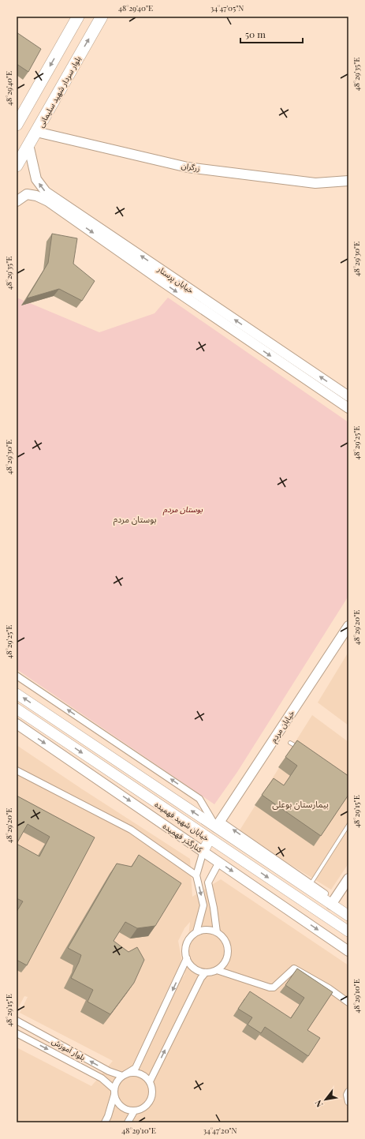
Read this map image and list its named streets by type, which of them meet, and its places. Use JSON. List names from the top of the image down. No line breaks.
{"streets":{"highway":["بلوار سردار شهید سلیمانی"],"main road":["خیابان شهید فهمیده"],"street":["زرگران","خیابان پرستار","خیابان مردم","کنارگذر فهمیده","بلوار آموزش"]},"crossings":[["بلوار سردار شهید سلیمانی","زرگران"],["بلوار سردار شهید سلیمانی","خیابان پرستار"],["خیابان مردم","خیابان شهید فهمیده"]],"districts":["بوستان مردم","بیمارستان بوعلی"],"parks":["بوستان مردم"],"scale_bar":"50 m","north":"bottom left","coordinates":["48°29'40\"E","34°47'05\"N","48°29'35\"E","48°29'30\"E","48°29'25\"E","48°29'20\"E","48°29'15\"E","48°29'10\"E","34°47'20\"N"]}
